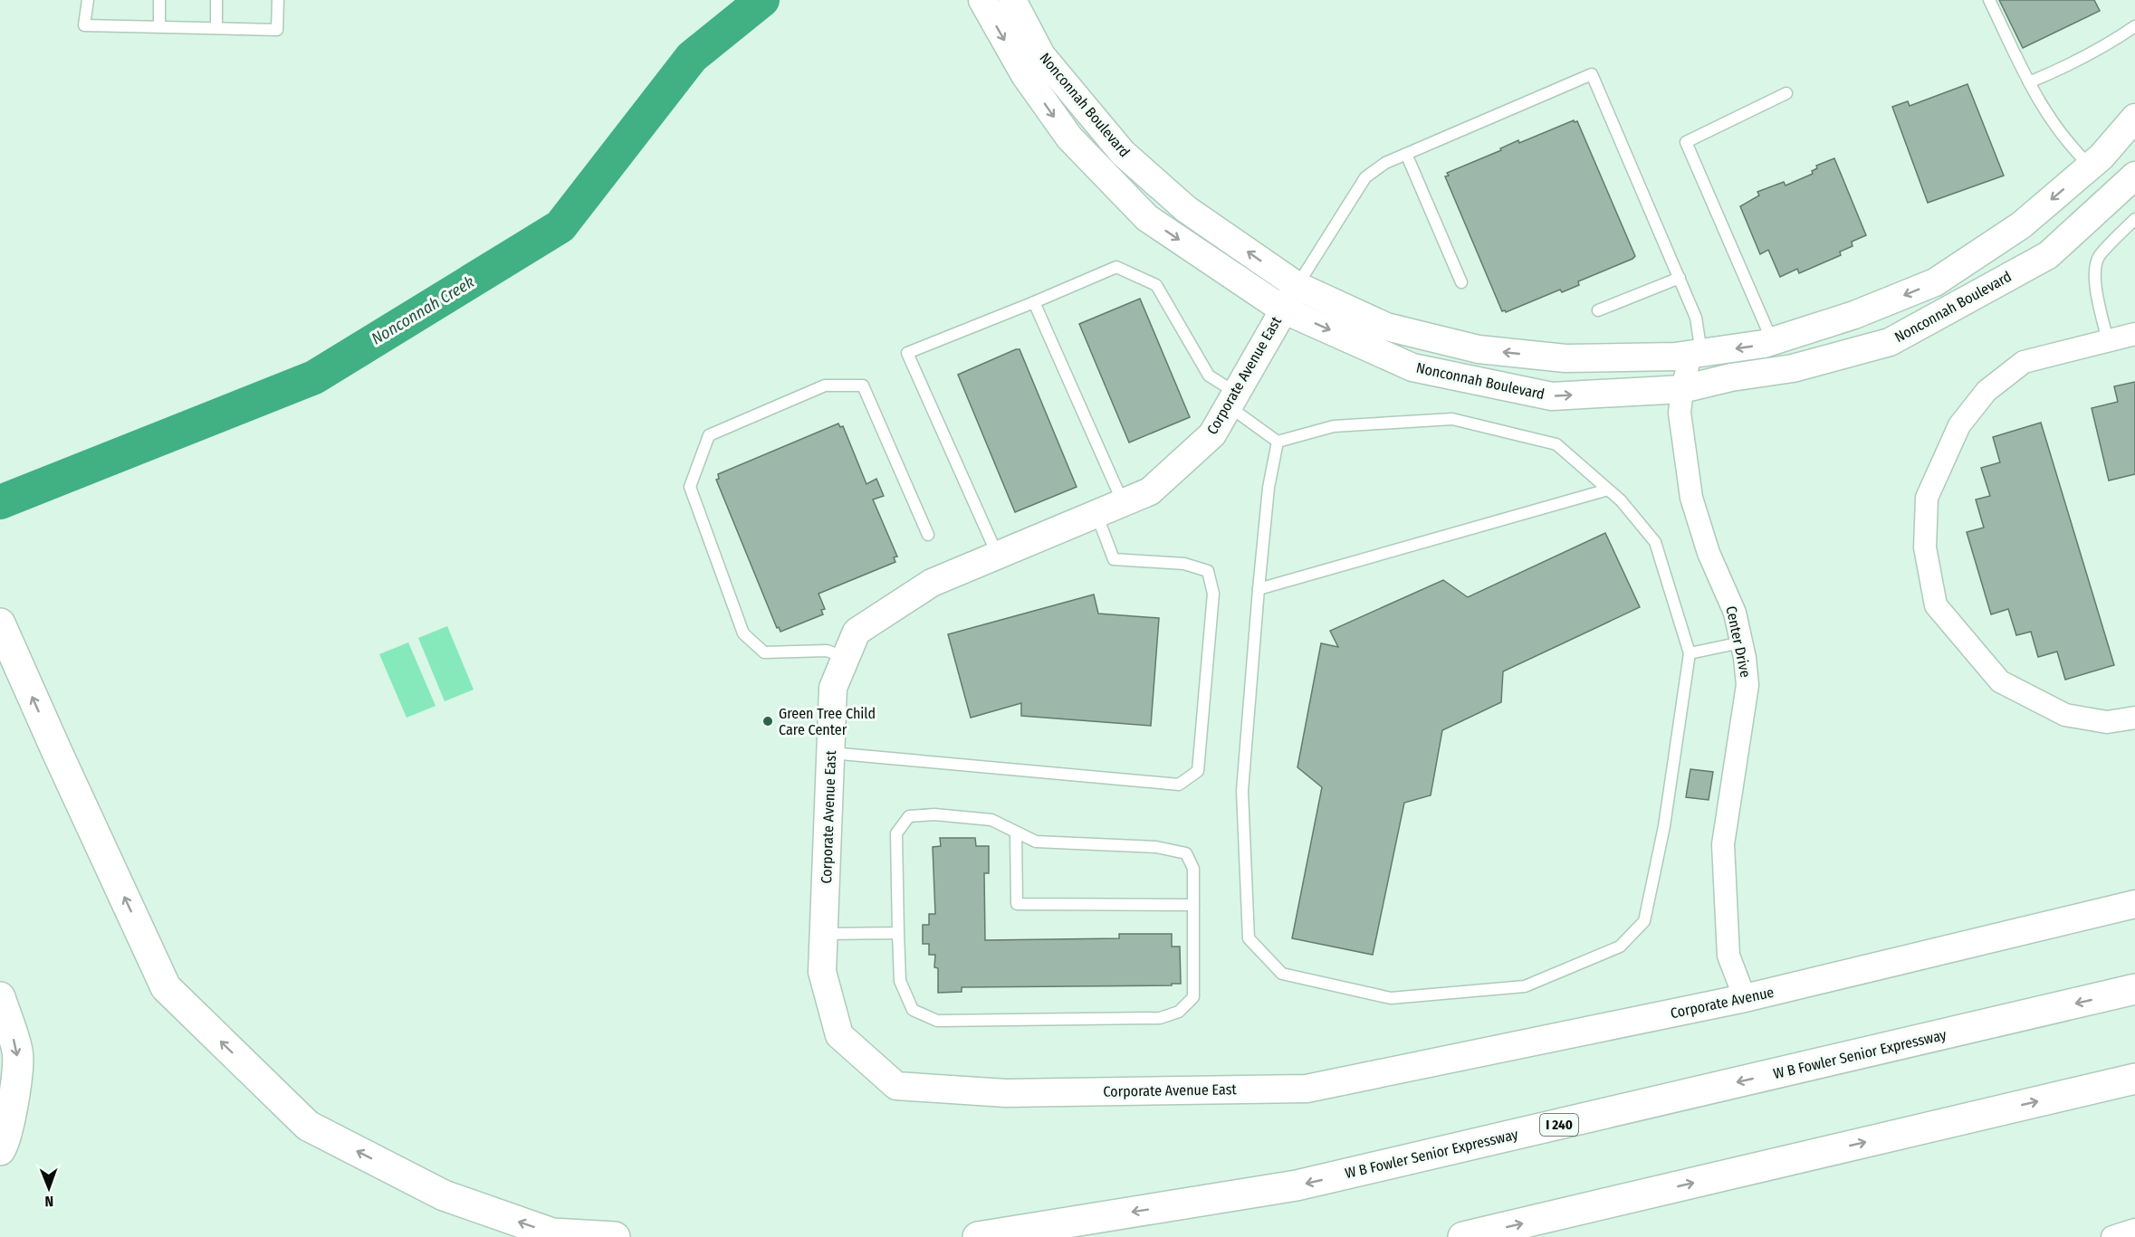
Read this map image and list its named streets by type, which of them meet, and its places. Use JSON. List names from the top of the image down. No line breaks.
{"streets":{"highway":["W B Fowler Senior Expressway","I 240"],"street":["Nonconnah Boulevard","Corporate Avenue East","Center Drive","Corporate Avenue"]},"crossings":[["Nonconnah Boulevard","Corporate Avenue East"],["Nonconnah Boulevard","Center Drive"],["Corporate Avenue East","Corporate Avenue"],["Center Drive","Corporate Avenue"]],"water":["Nonconnah Creek"],"places":["Green Tree Child Care Center"],"north":"bottom"}
